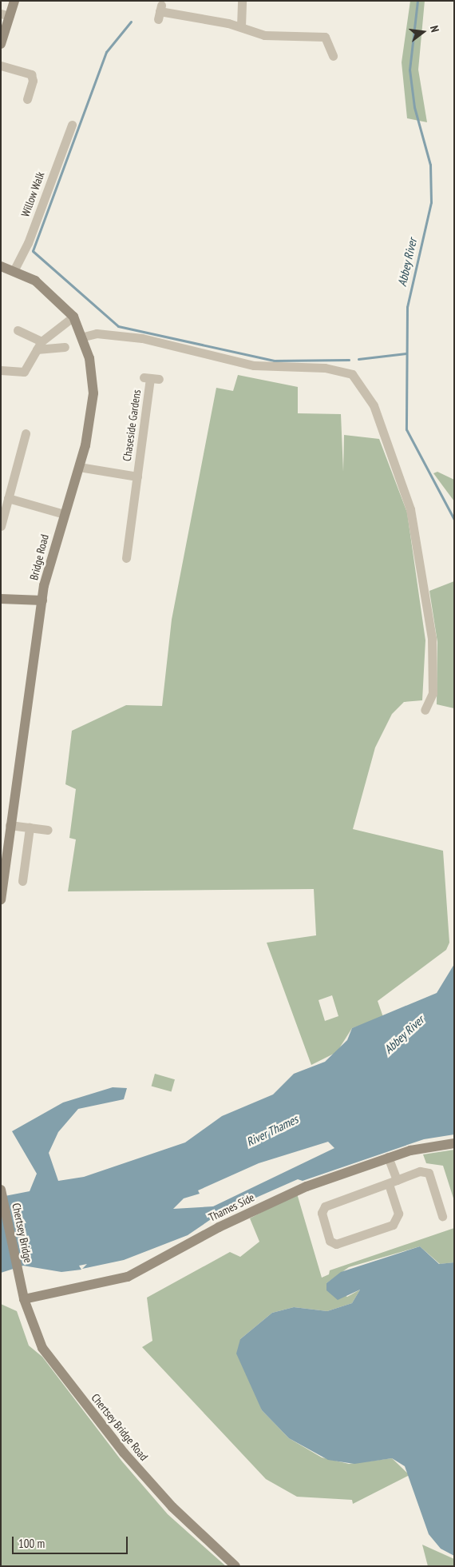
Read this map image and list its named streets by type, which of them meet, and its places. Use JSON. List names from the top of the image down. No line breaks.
{"streets":{"main road":["Bridge Road","Thames Side","Chertsey Bridge","Chertsey Bridge Road"],"street":["Willow Walk","Chaseside Gardens"]},"crossings":[["Willow Walk","Bridge Road"],["Chaseside Gardens","Bridge Road"],["Thames Side","Chertsey Bridge Road"],["Chertsey Bridge","Chertsey Bridge Road"]],"water":["Abbey River","River Thames"],"scale_bar":"100 m","north":"right"}
